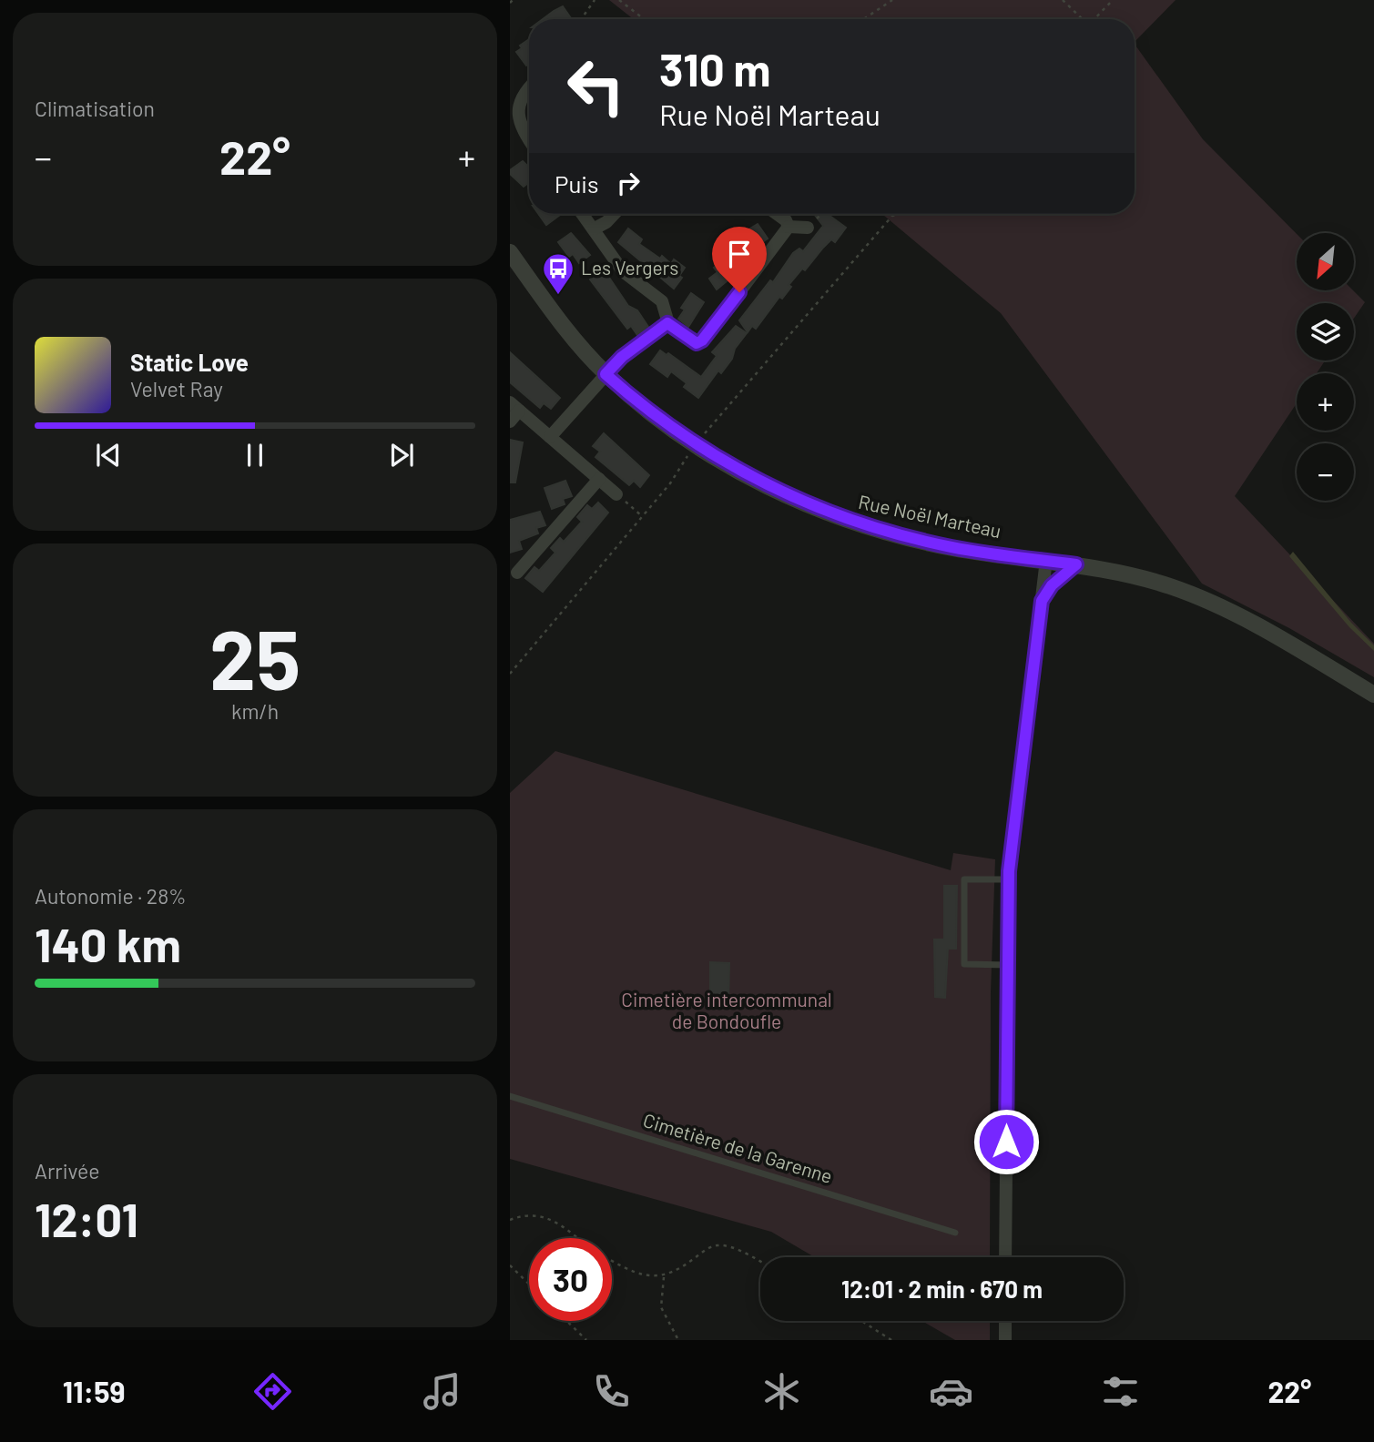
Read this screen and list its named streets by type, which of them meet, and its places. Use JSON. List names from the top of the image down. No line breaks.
{"streets":{"street":["Rue Noël Marteau"],"lane":["Cimetière de la Garenne"]},"parks":["Cimetière intercommunal de Bondoufle"],"places":{"bus stop":["Les Vergers"]},"north":"bottom left","page":{"tile":["Climatisation",["25","km/h"],["Autonomie · 28%","140 km"],["Arrivée","12:01"]],"turn":["310 m","Rue Noël Marteau"],"heat":["−","22°","+"],"then":"Puis","map_buttons":["+","−"],"song":["Static Love","Velvet Ray"],"limit":"30","trip":"12:01 · 2 min · 670 m","tabs":["11:59","22°"]}}
